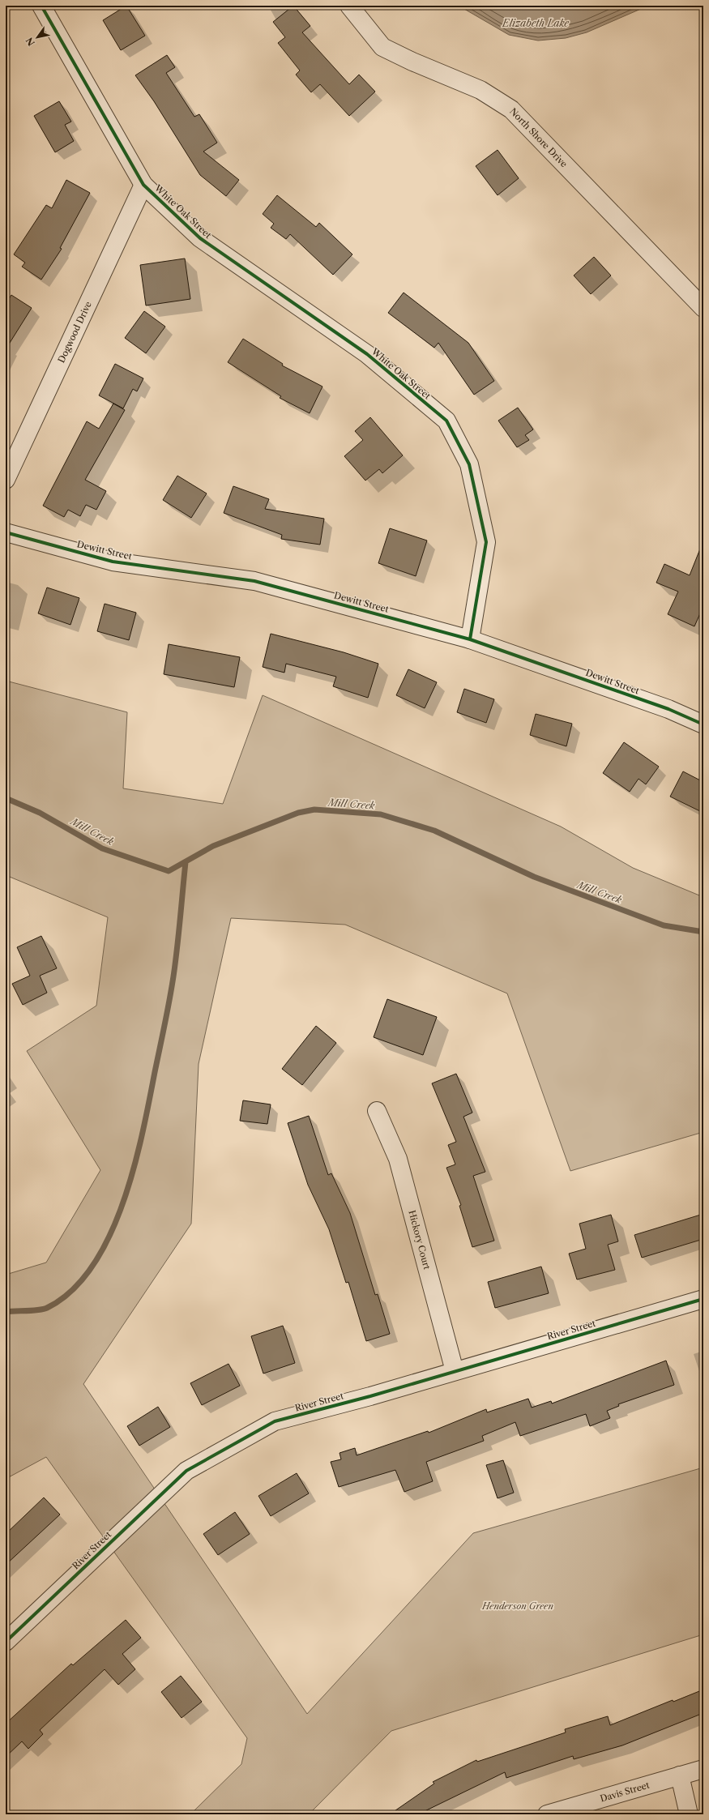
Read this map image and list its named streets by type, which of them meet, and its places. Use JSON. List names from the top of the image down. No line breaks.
{"streets":{"street":["North Shore Drive","White Oak Street","Dogwood Drive","Dewitt Street","Hickory Court","River Street","Davis Street"]},"crossings":[["White Oak Street","Dogwood Drive"],["White Oak Street","Dewitt Street"],["Hickory Court","River Street"]],"water":["Elizabeth Lake","Mill Creek"],"parks":["Henderson Green"],"north":"bottom left"}
